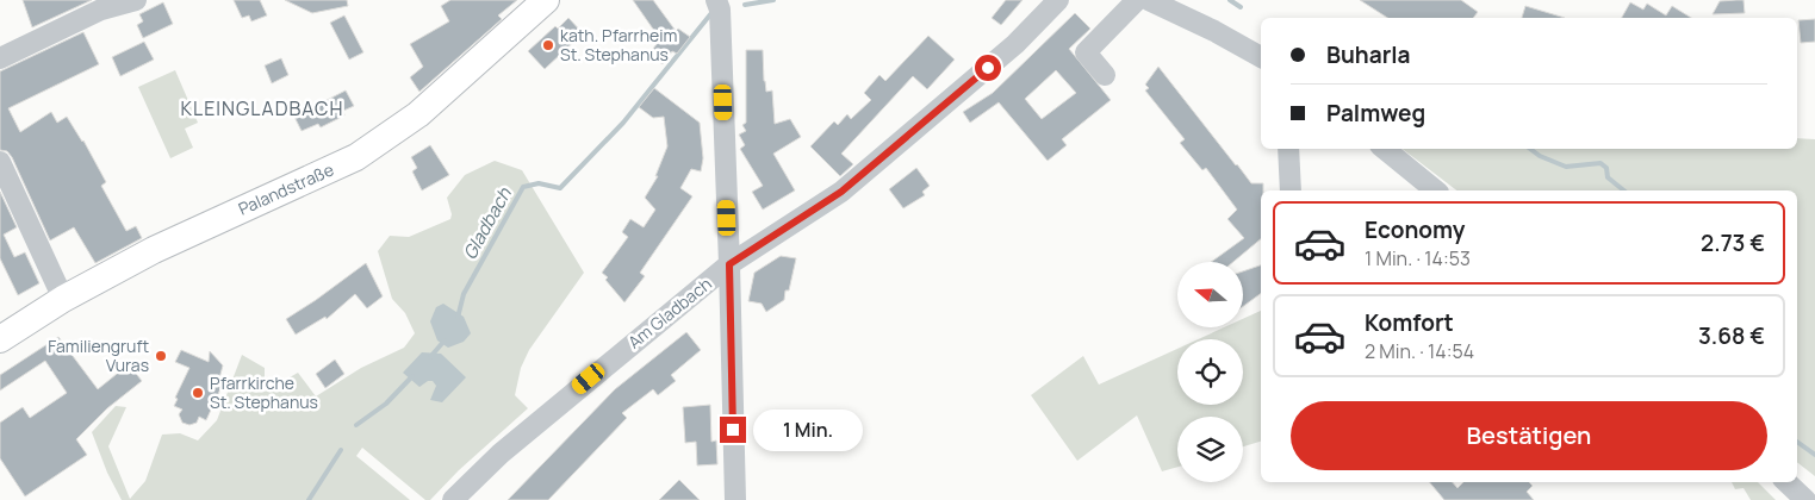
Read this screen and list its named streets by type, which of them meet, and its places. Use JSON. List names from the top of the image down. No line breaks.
{"streets":{"main road":["Palandstraße"],"street":["Am Gladbach"]},"districts":["KLEINGLADBACH"],"water":["Gladbach"],"places":["kath. Pfarrheim St. Stephanus","Familiengruft Vuras","Pfarrkirche St. Stephanus"],"north":"left","page":{"banner":["Buharla","Palmweg"],"list":[{"name":"Economy","note":"1 Min. · 14:53","value":"2.73 €"},{"name":"Komfort","note":"2 Min. · 14:54","value":"3.68 €"}],"buttons":"Bestätigen","bubble":"1 Min."}}
